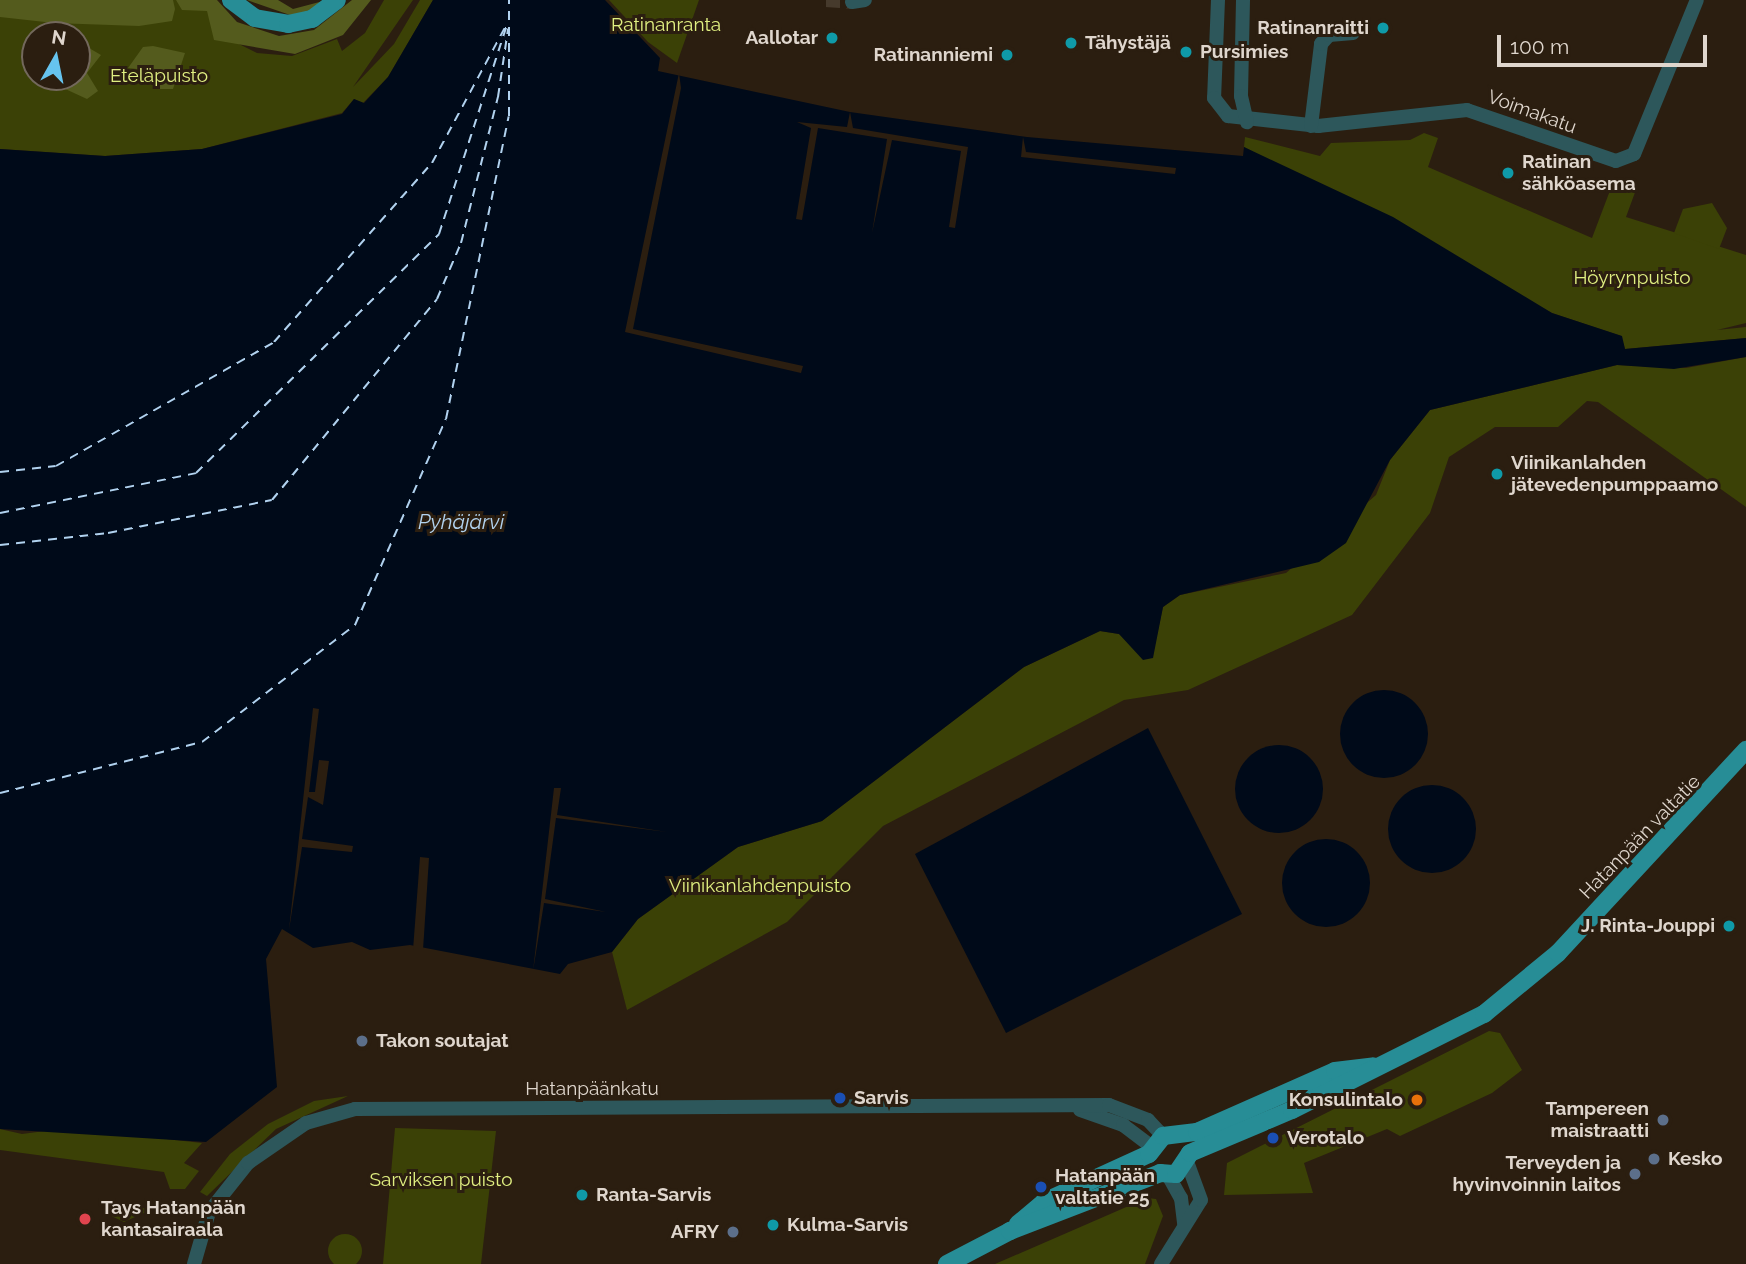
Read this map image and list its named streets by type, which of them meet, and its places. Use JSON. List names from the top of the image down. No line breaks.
{"streets":{"main road":["Hatanpään valtatie"],"street":["Voimakatu","Hatanpäänkatu"]},"crossings":[["Hatanpään valtatie","Hatanpäänkatu"]],"water":["Pyhäjärvi"],"parks":["Ratinanranta","Eteläpuisto","Höyrynpuisto","Viinikanlahdenpuisto","Sarviksen puisto"],"places":["Ratinanraitti","Aallotar","Tähystäjä","Pursimies","Ratinanniemi","Ratinan sähköasema","Viinikanlahden jätevedenpumppaamo","J. Rinta-Jouppi","Takon soutajat","Sarvis","Konsulintalo","Tampereen maistraatti","Verotalo","Kesko","Terveyden ja hyvinvoinnin laitos","Hatanpään valtatie 25","Ranta-Sarvis","Tays Hatanpään kantasairaala","Kulma-Sarvis","AFRY"],"scale_bar":"100 m","north":"top"}
